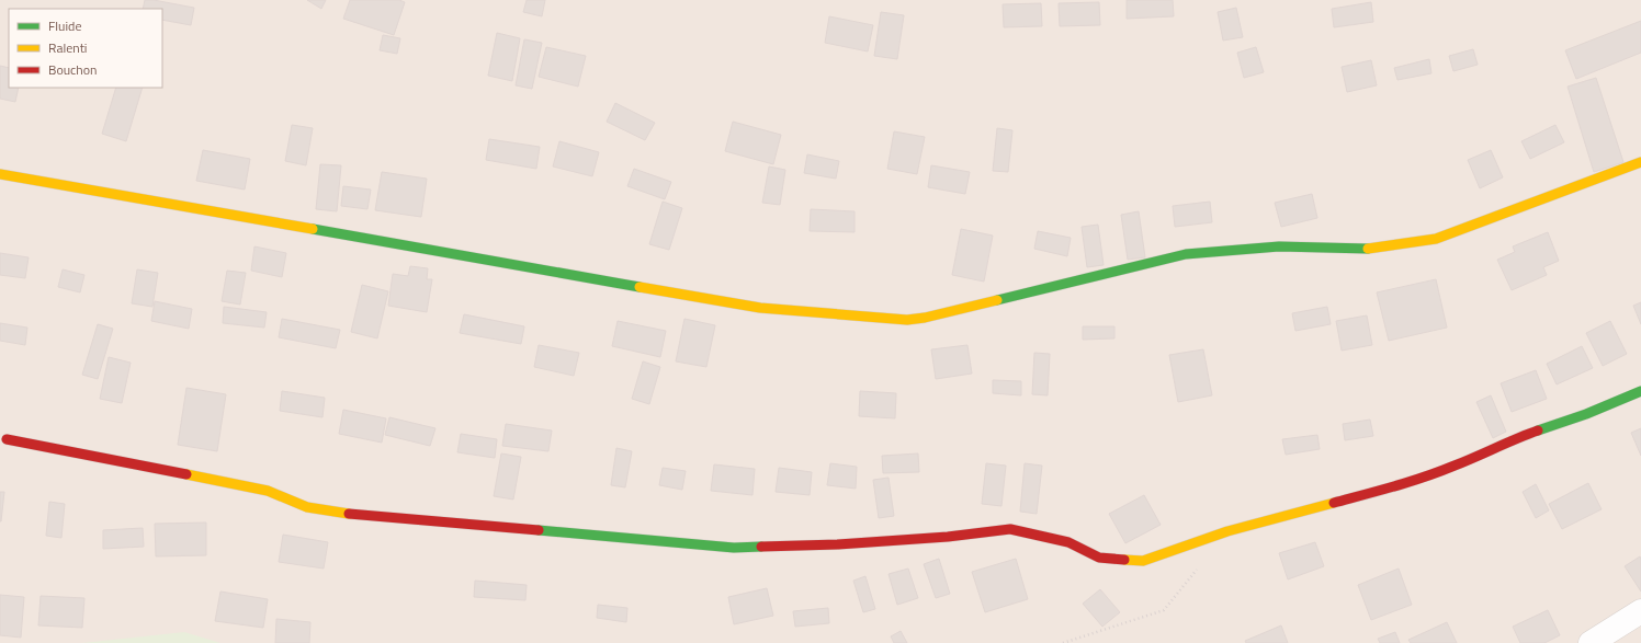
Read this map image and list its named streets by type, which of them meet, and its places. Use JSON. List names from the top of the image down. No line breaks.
{"legend":["Fluide","Ralenti","Bouchon"]}
